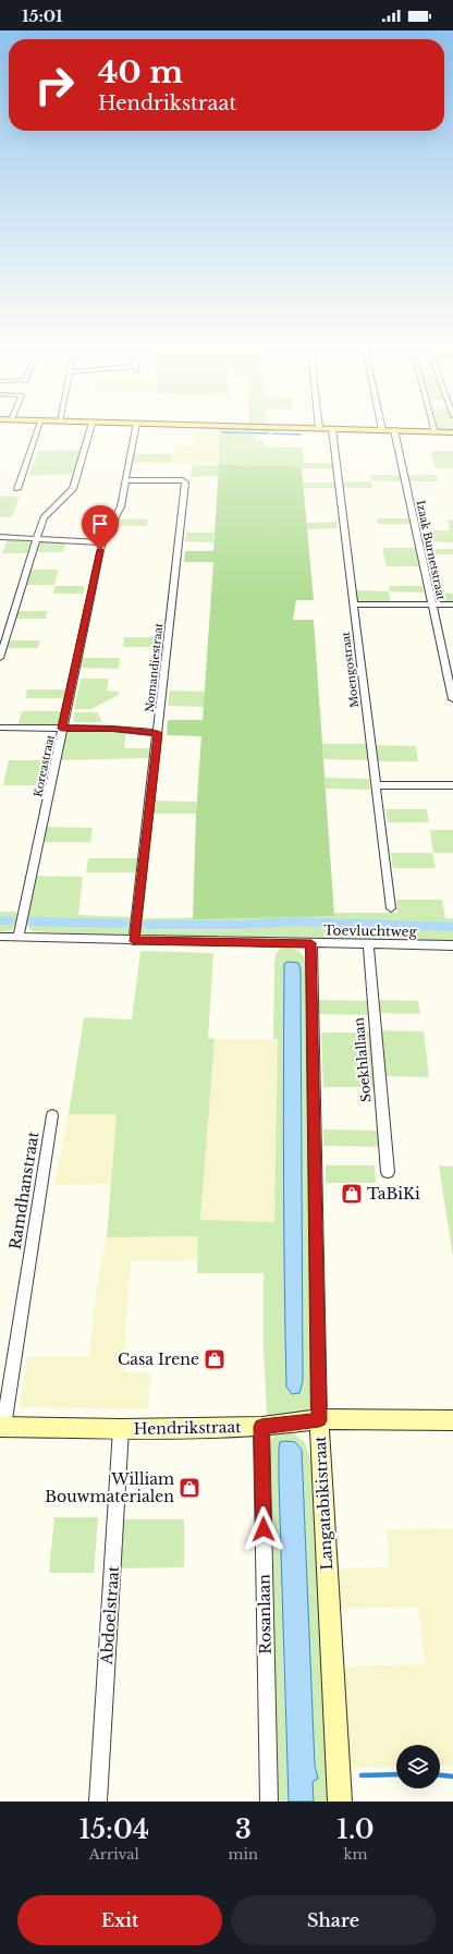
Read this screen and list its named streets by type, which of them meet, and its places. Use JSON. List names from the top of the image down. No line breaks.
{"streets":{"street":["Izaak Burnetstraat","Nomandiestraat","Moengostraat","Koreastraat","Toevluchtweg","Soekhlallaan","Ramdhanstraat","Hendrikstraat","Langatabikistraat","Rosanlaan","Abdoelstraat"]},"crossings":[["Nomandiestraat","Koreastraat"],["Nomandiestraat","Toevluchtweg"],["Koreastraat","Toevluchtweg"],["Toevluchtweg","Soekhlallaan"],["Toevluchtweg","Langatabikistraat"],["Ramdhanstraat","Hendrikstraat"],["Hendrikstraat","Langatabikistraat"],["Hendrikstraat","Rosanlaan"],["Hendrikstraat","Abdoelstraat"]],"places":{"shop":["TaBiKi","Casa Irene","William Bouwmaterialen"]},"page":{"status":"15:01","turn":["40 m","Hendrikstraat"],"eta":["15:04","Arrival","3","min","1.0","km"],"buttons":["Exit","Share"]}}
